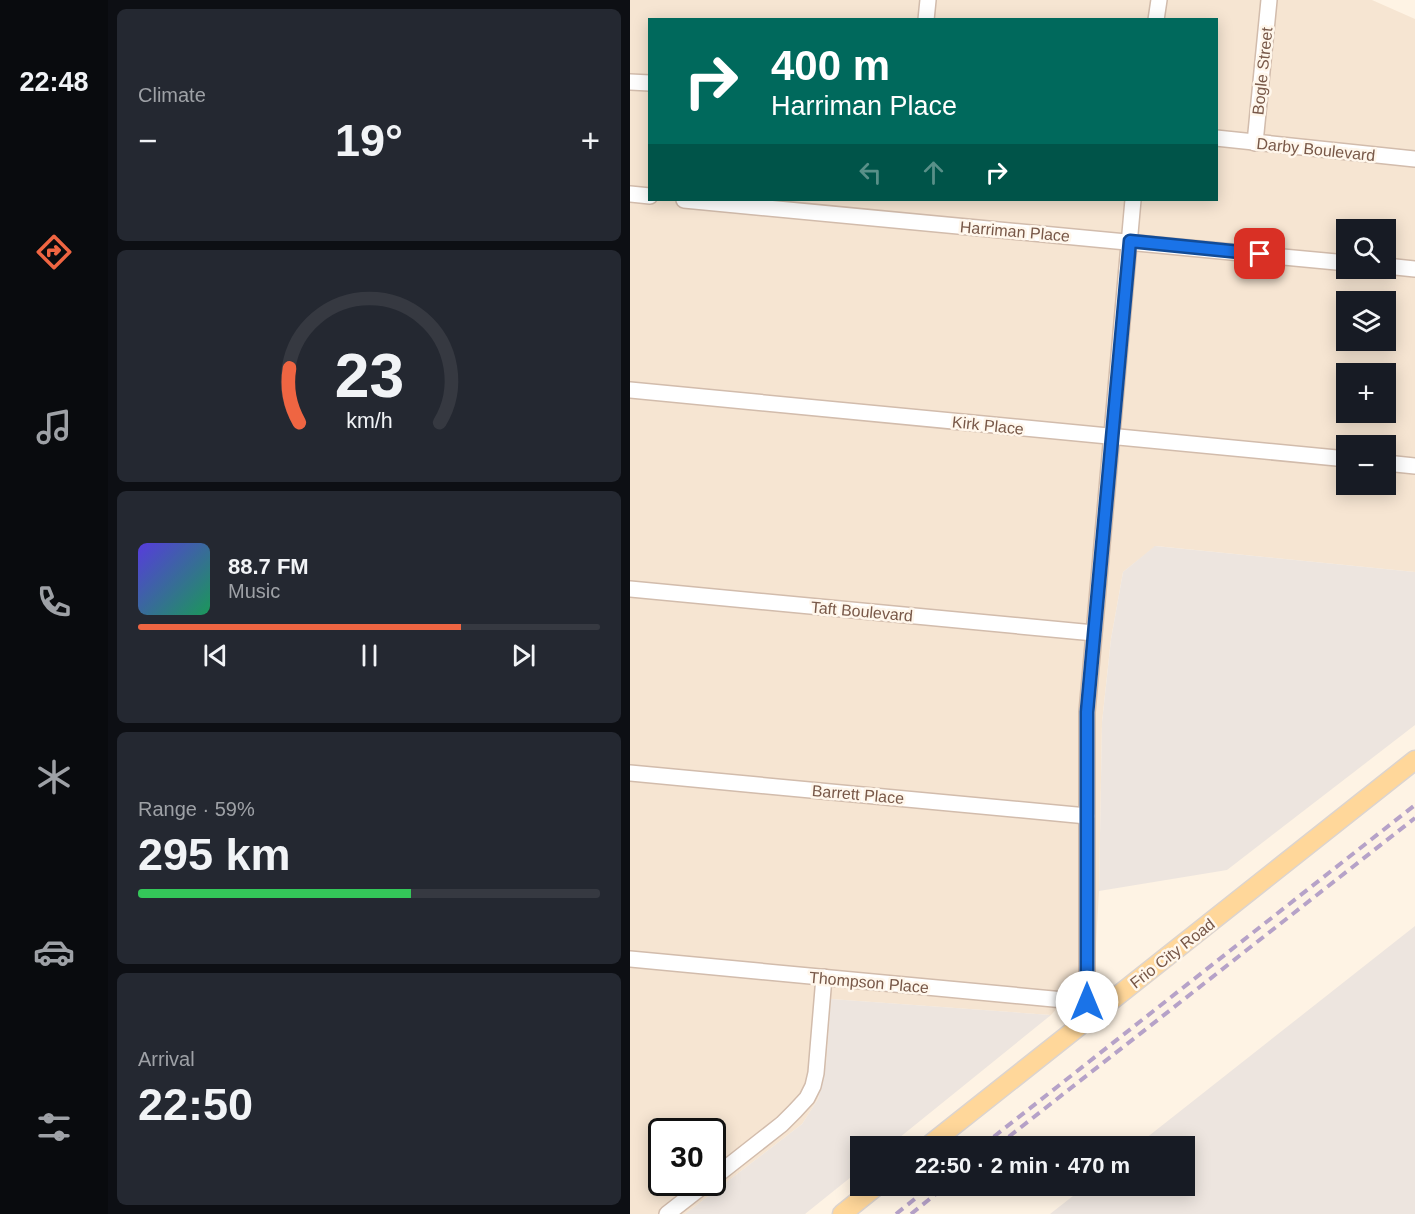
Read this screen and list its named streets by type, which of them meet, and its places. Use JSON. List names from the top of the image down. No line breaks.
{"streets":{"main road":["Frio City Road"],"street":["Bogle Street","Darby Boulevard","Harriman Place","Kirk Place","Taft Boulevard","Barrett Place","Thompson Place"]},"crossings":[["Bogle Street","Darby Boulevard"],["Frio City Road","Thompson Place"]],"page":{"tabs":"22:48","tile":["Climate",["Range · 59%","295 km"],["Arrival","22:50"]],"turn":["400 m","Harriman Place"],"heat":["−","19°","+"],"map_buttons":["+","−"],"song":["88.7 FM","Music"],"limit":"30","trip":"22:50 · 2 min · 470 m","gauge":["23","km/h"]}}
